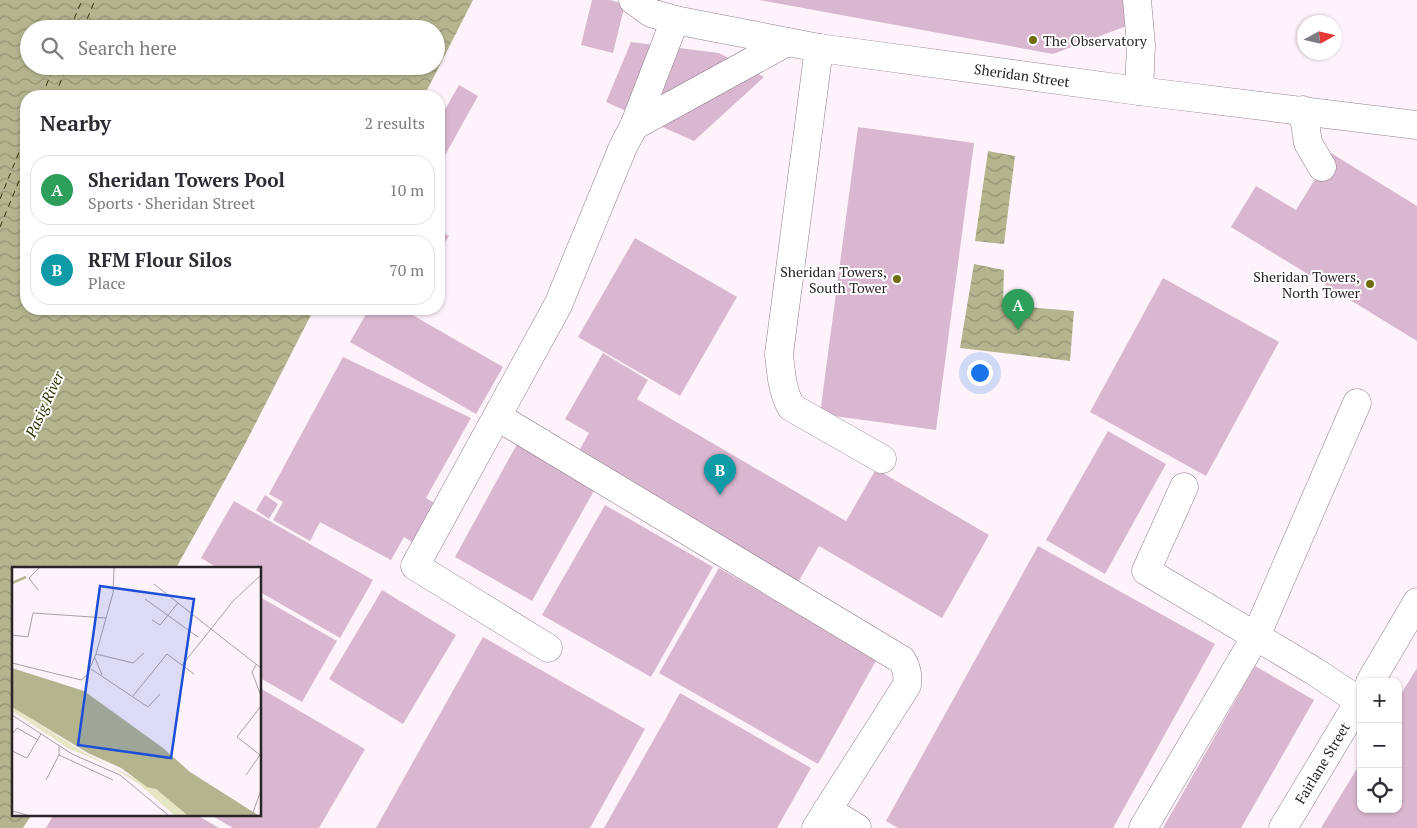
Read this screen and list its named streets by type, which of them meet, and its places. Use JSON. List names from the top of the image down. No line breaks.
{"streets":{"street":["Sheridan Street","Fairlane Street"]},"water":["Pasig River"],"places":["The Observatory","Sheridan Towers, South Tower","Sheridan Towers, North Tower"],"north":"right","page":{"search":"Search here","heading":["Nearby","2 results"],"list":[{"mark":"A","name":"Sheridan Towers Pool","note":"Sports · Sheridan Street","value":"10 m"},{"mark":"B","name":"RFM Flour Silos","note":"Place","value":"70 m"}],"pins":["A","B"],"map_buttons":["+","−"]}}
